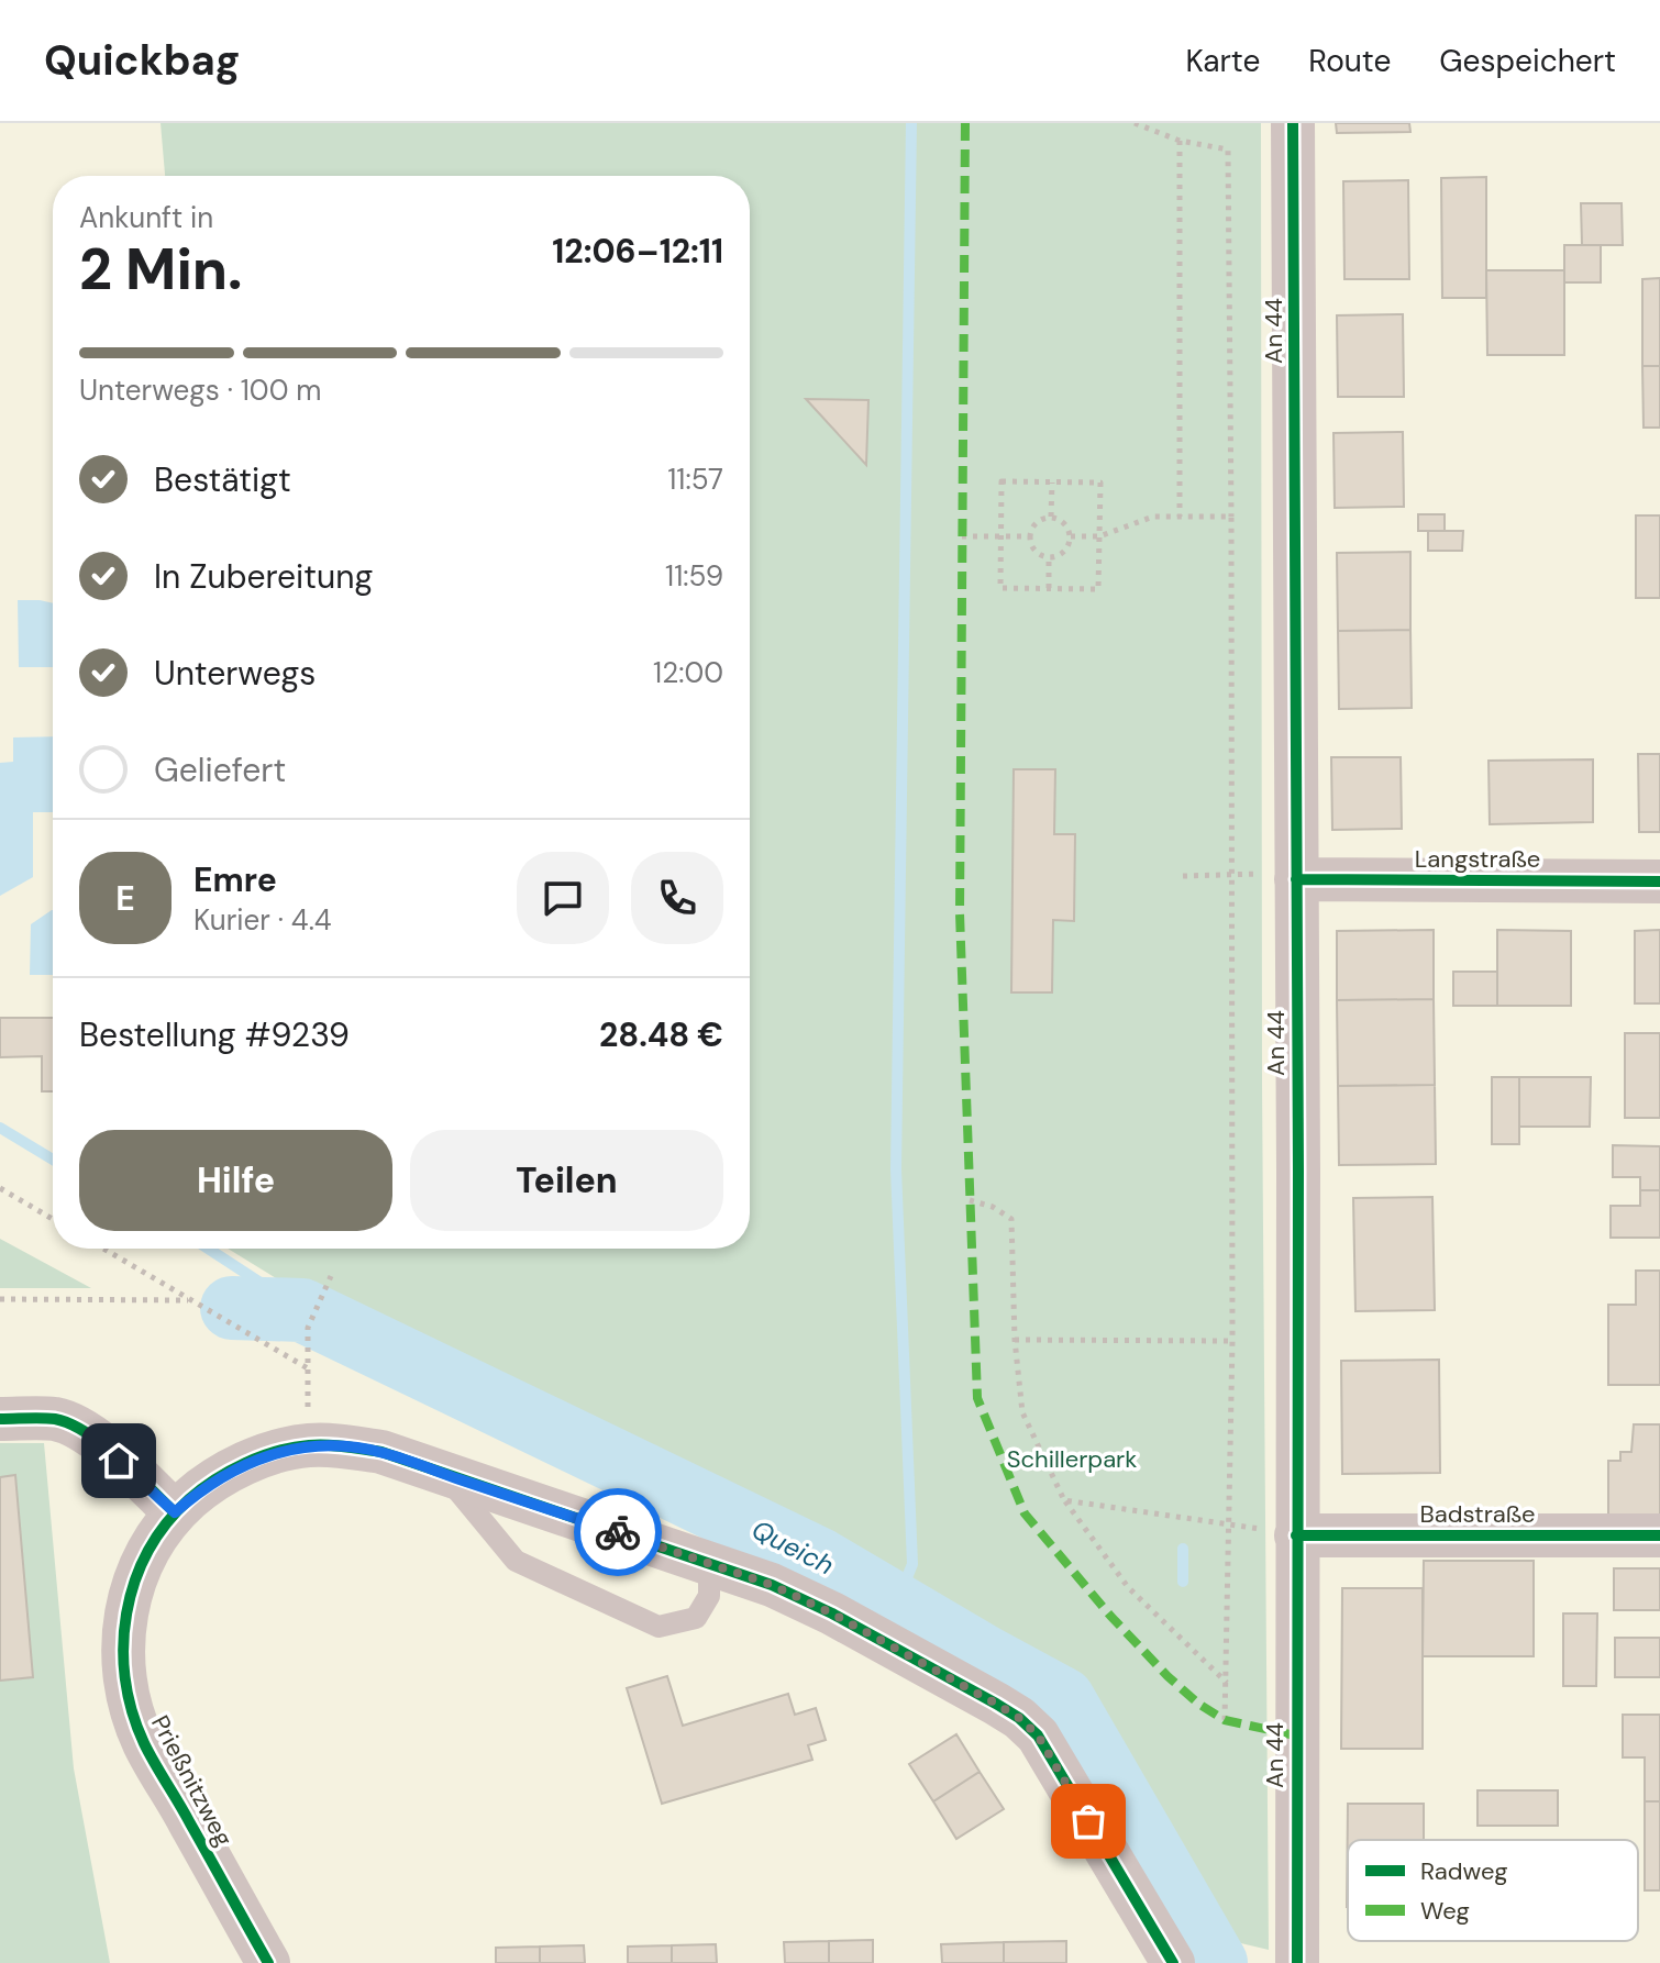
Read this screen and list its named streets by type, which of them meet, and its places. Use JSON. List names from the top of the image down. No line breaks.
{"streets":{"street":["An 44","Langstraße","Badstraße","Prießnitzweg"]},"crossings":[["An 44","Langstraße"],["An 44","Badstraße"]],"water":["Queich"],"parks":["Schillerpark"],"legend":["Radweg","Weg"],"page":{"header":"Quickbag","nav":["Karte","Route","Gespeichert"],"heading":["2 Min.","Ankunft in","12:06–12:11"],"panel":["Emre","Kurier · 4.4","Bestellung #9239","28.48 €"],"bar":"Unterwegs · 100 m","list":[["Bestätigt","11:57"],["In Zubereitung","11:59"],["Unterwegs","12:00"],"Geliefert"],"round":"E","buttons":["Hilfe","Teilen"]}}
